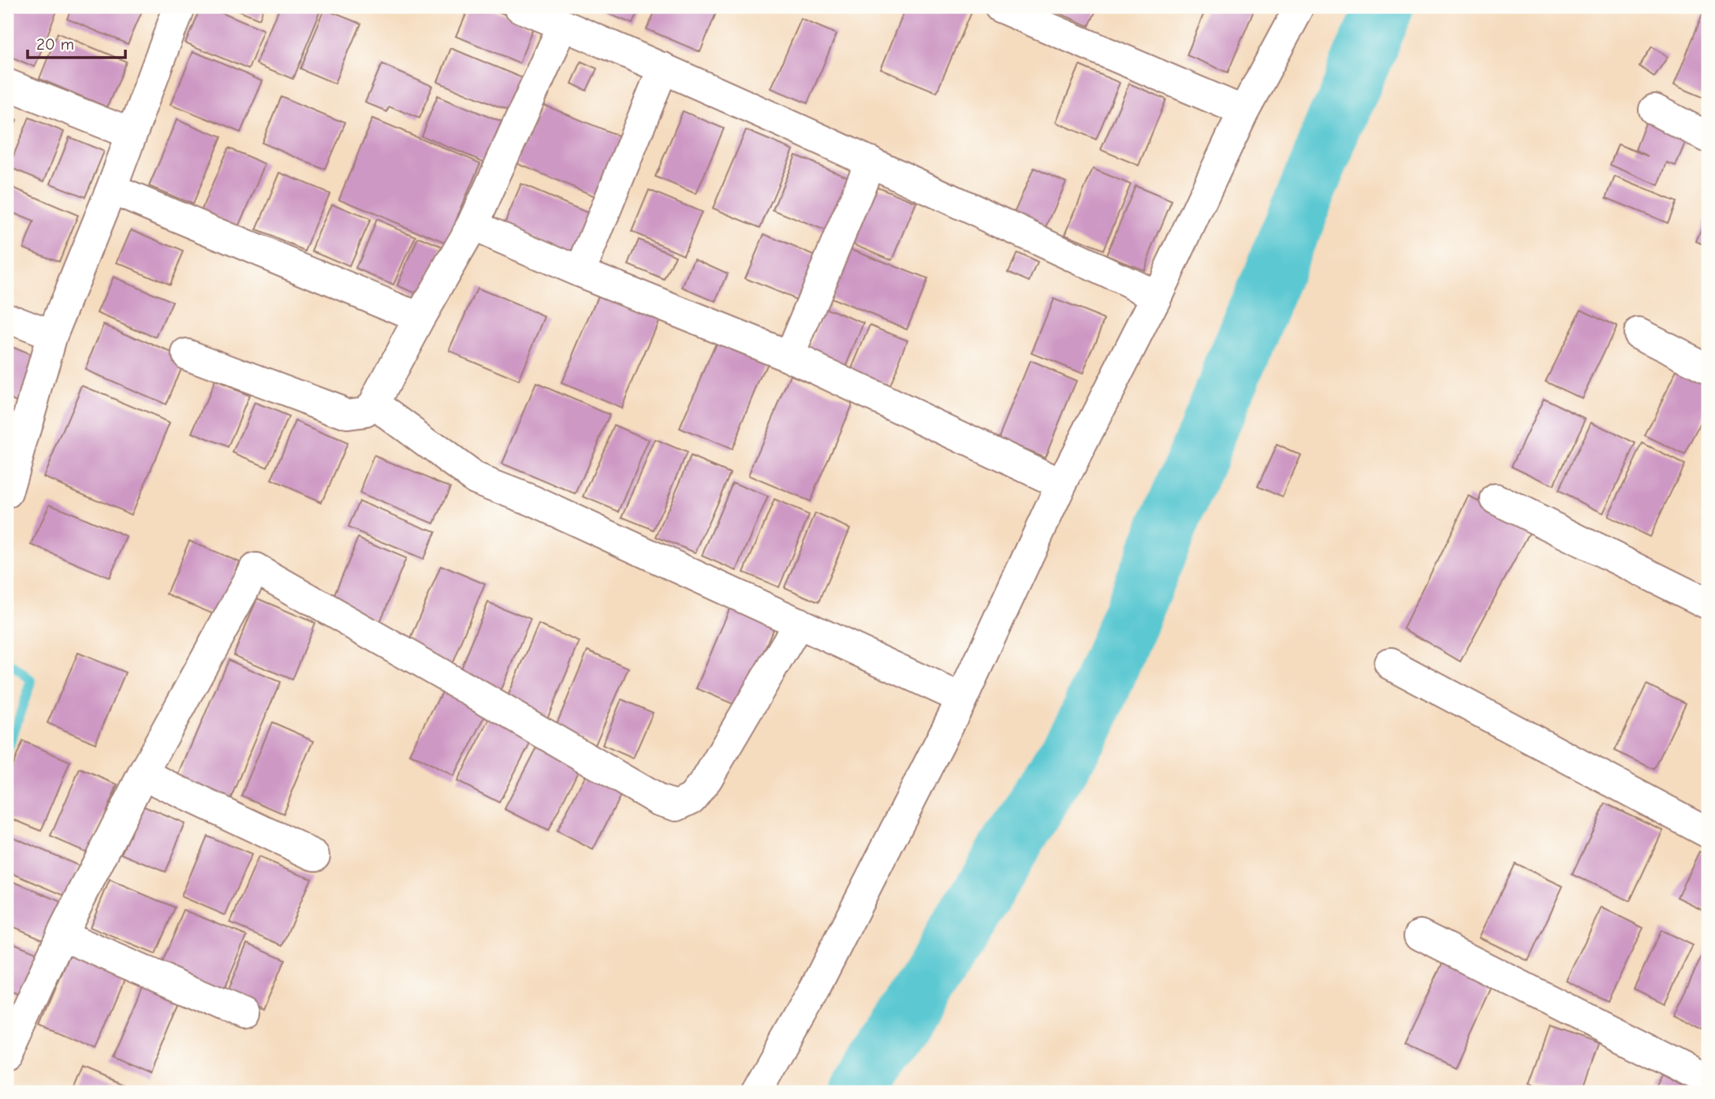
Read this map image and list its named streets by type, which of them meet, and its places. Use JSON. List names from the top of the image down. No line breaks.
{"scale_bar":"20 m"}
